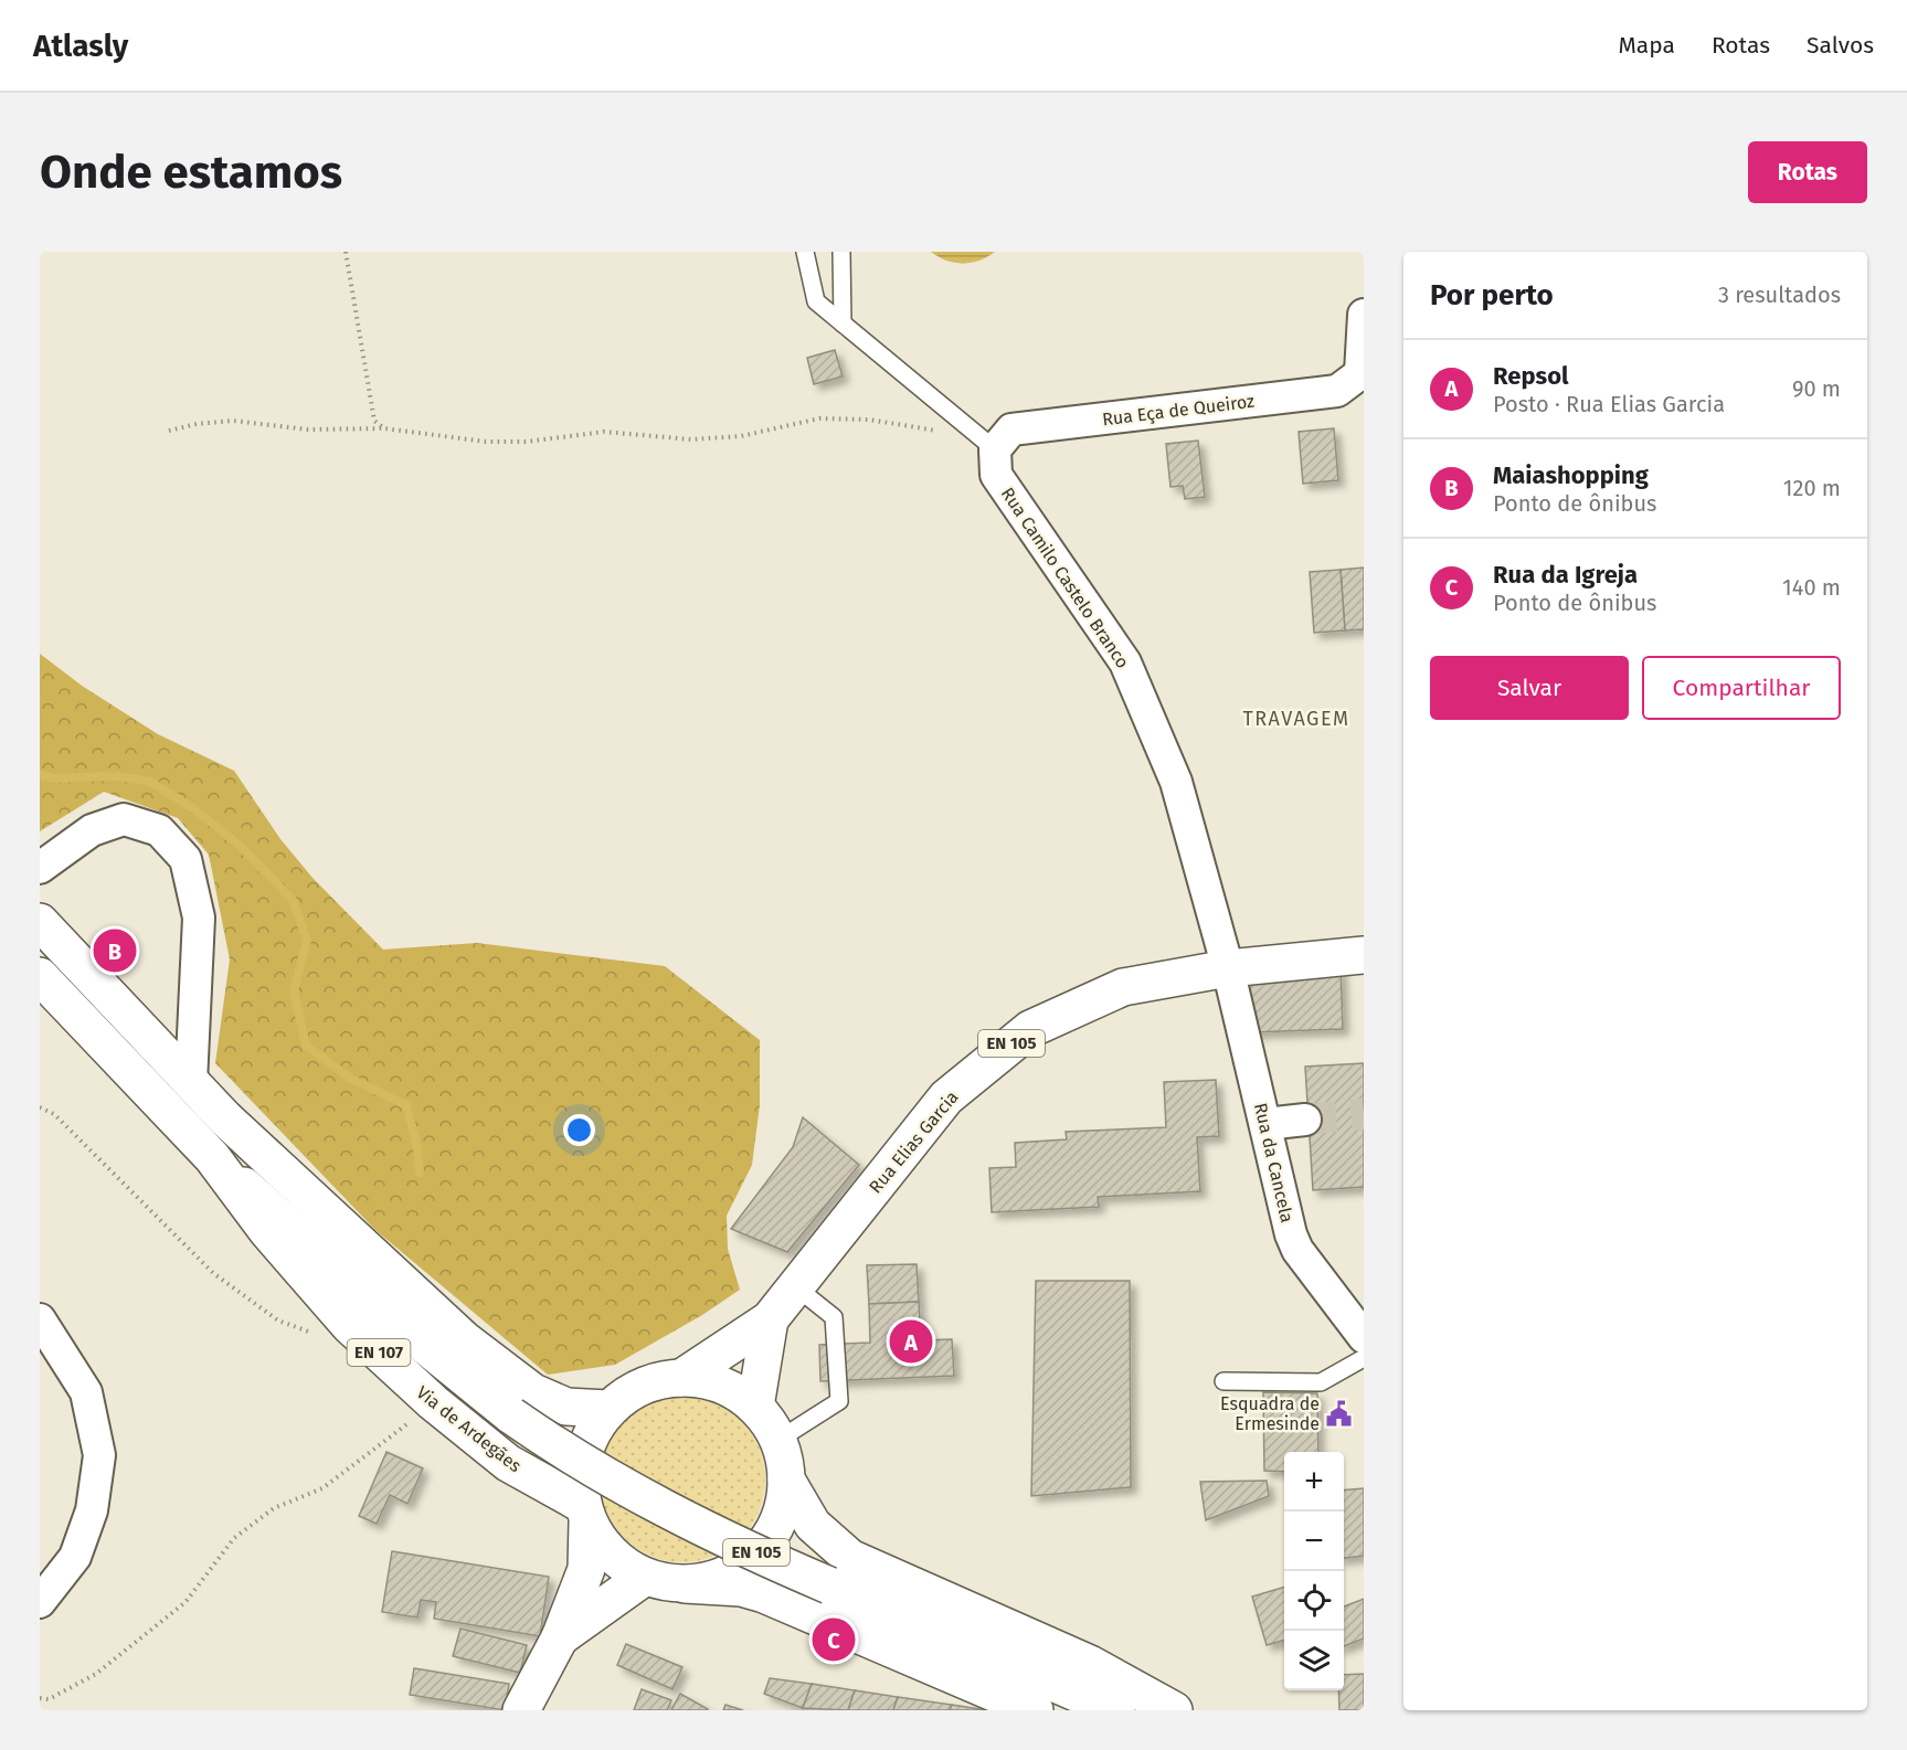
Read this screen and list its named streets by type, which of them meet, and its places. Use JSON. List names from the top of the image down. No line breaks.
{"streets":{"main road":["EN 105","Rua Elias Garcia","EN 107","Via de Ardegães"],"street":["Rua Eça de Queiroz","Rua Camilo Castelo Branco","Rua da Cancela"]},"crossings":[["Rua Eça de Queiroz","Rua Camilo Castelo Branco"],["Rua Camilo Castelo Branco","Rua Elias Garcia"],["Rua Camilo Castelo Branco","Rua da Cancela"],["EN 105","Rua Elias Garcia"],["EN 105","EN 107"],["EN 105","Via de Ardegães"],["Rua Elias Garcia","Rua da Cancela"],["Rua Elias Garcia","EN 107"],["Rua Elias Garcia","Via de Ardegães"],["EN 107","Via de Ardegães"]],"districts":["TRAVAGEM"],"places":{"public building":["Esquadra de Ermesinde"]},"page":{"header":"Atlasly","nav":["Mapa","Rotas","Salvos"],"buttons":["Rotas",["Salvar","Compartilhar"]],"title":"Onde estamos","heading":["Por perto","3 resultados"],"list":[{"mark":"A","name":"Repsol","note":"Posto · Rua Elias Garcia","value":"90 m"},{"mark":"B","name":"Maiashopping","note":"Ponto de ônibus","value":"120 m"},{"mark":"C","name":"Rua da Igreja","note":"Ponto de ônibus","value":"140 m"}],"pins":["B","A","C"],"map_buttons":["+","−"]}}
